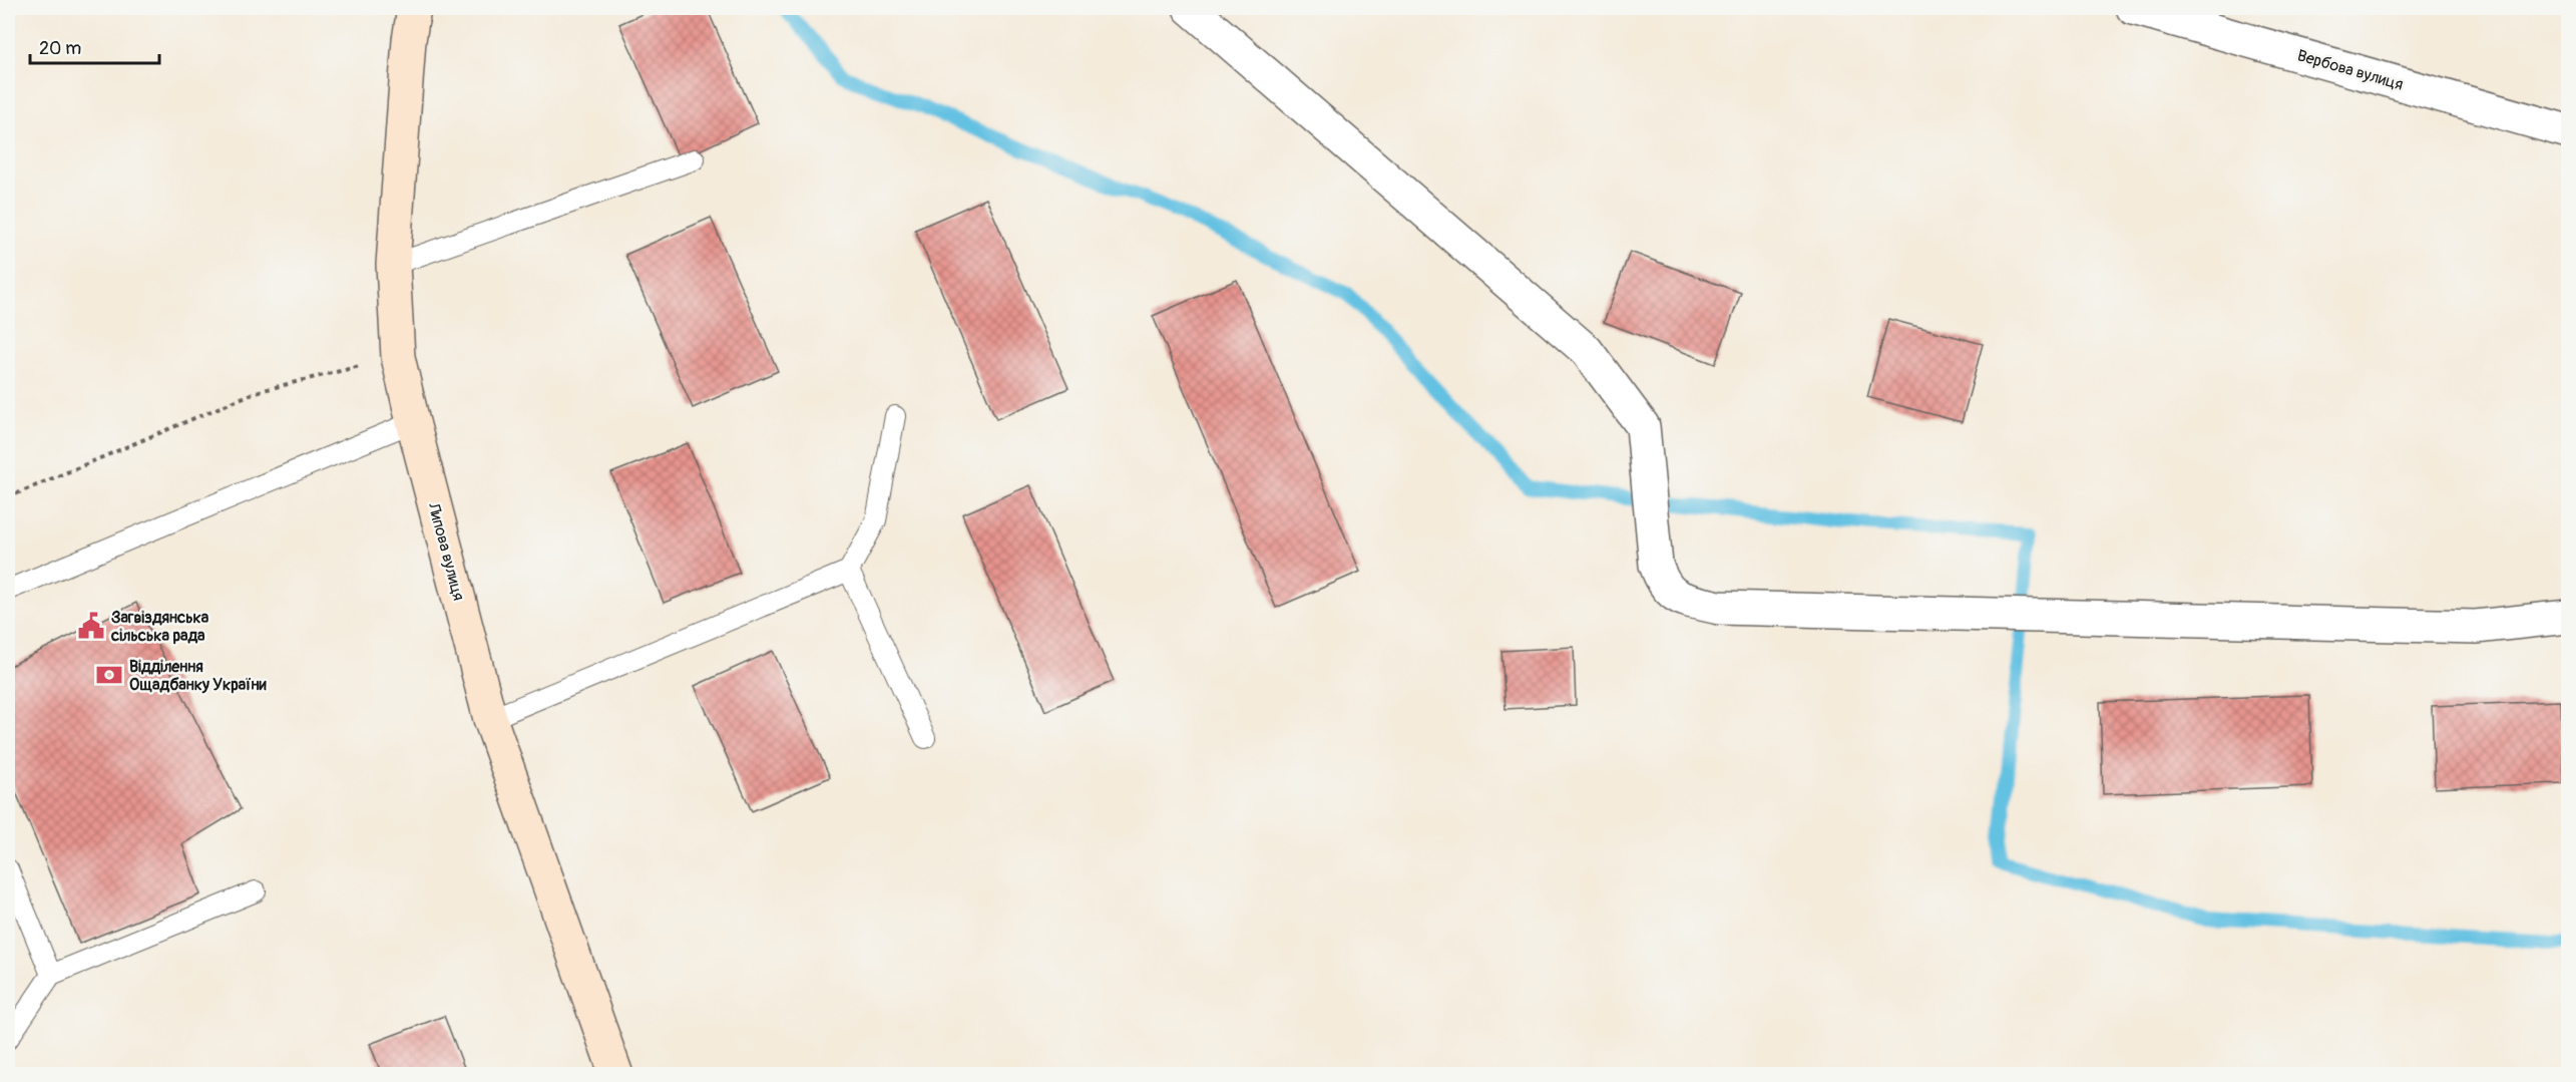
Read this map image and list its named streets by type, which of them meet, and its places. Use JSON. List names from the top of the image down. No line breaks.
{"streets":{"street":["Вербова вулиця","Липова вулиця"]},"places":{"public building":["Загвіздянська сільська рада"],"bank":["Відділення Ощадбанку України"]},"scale_bar":"20 m"}
